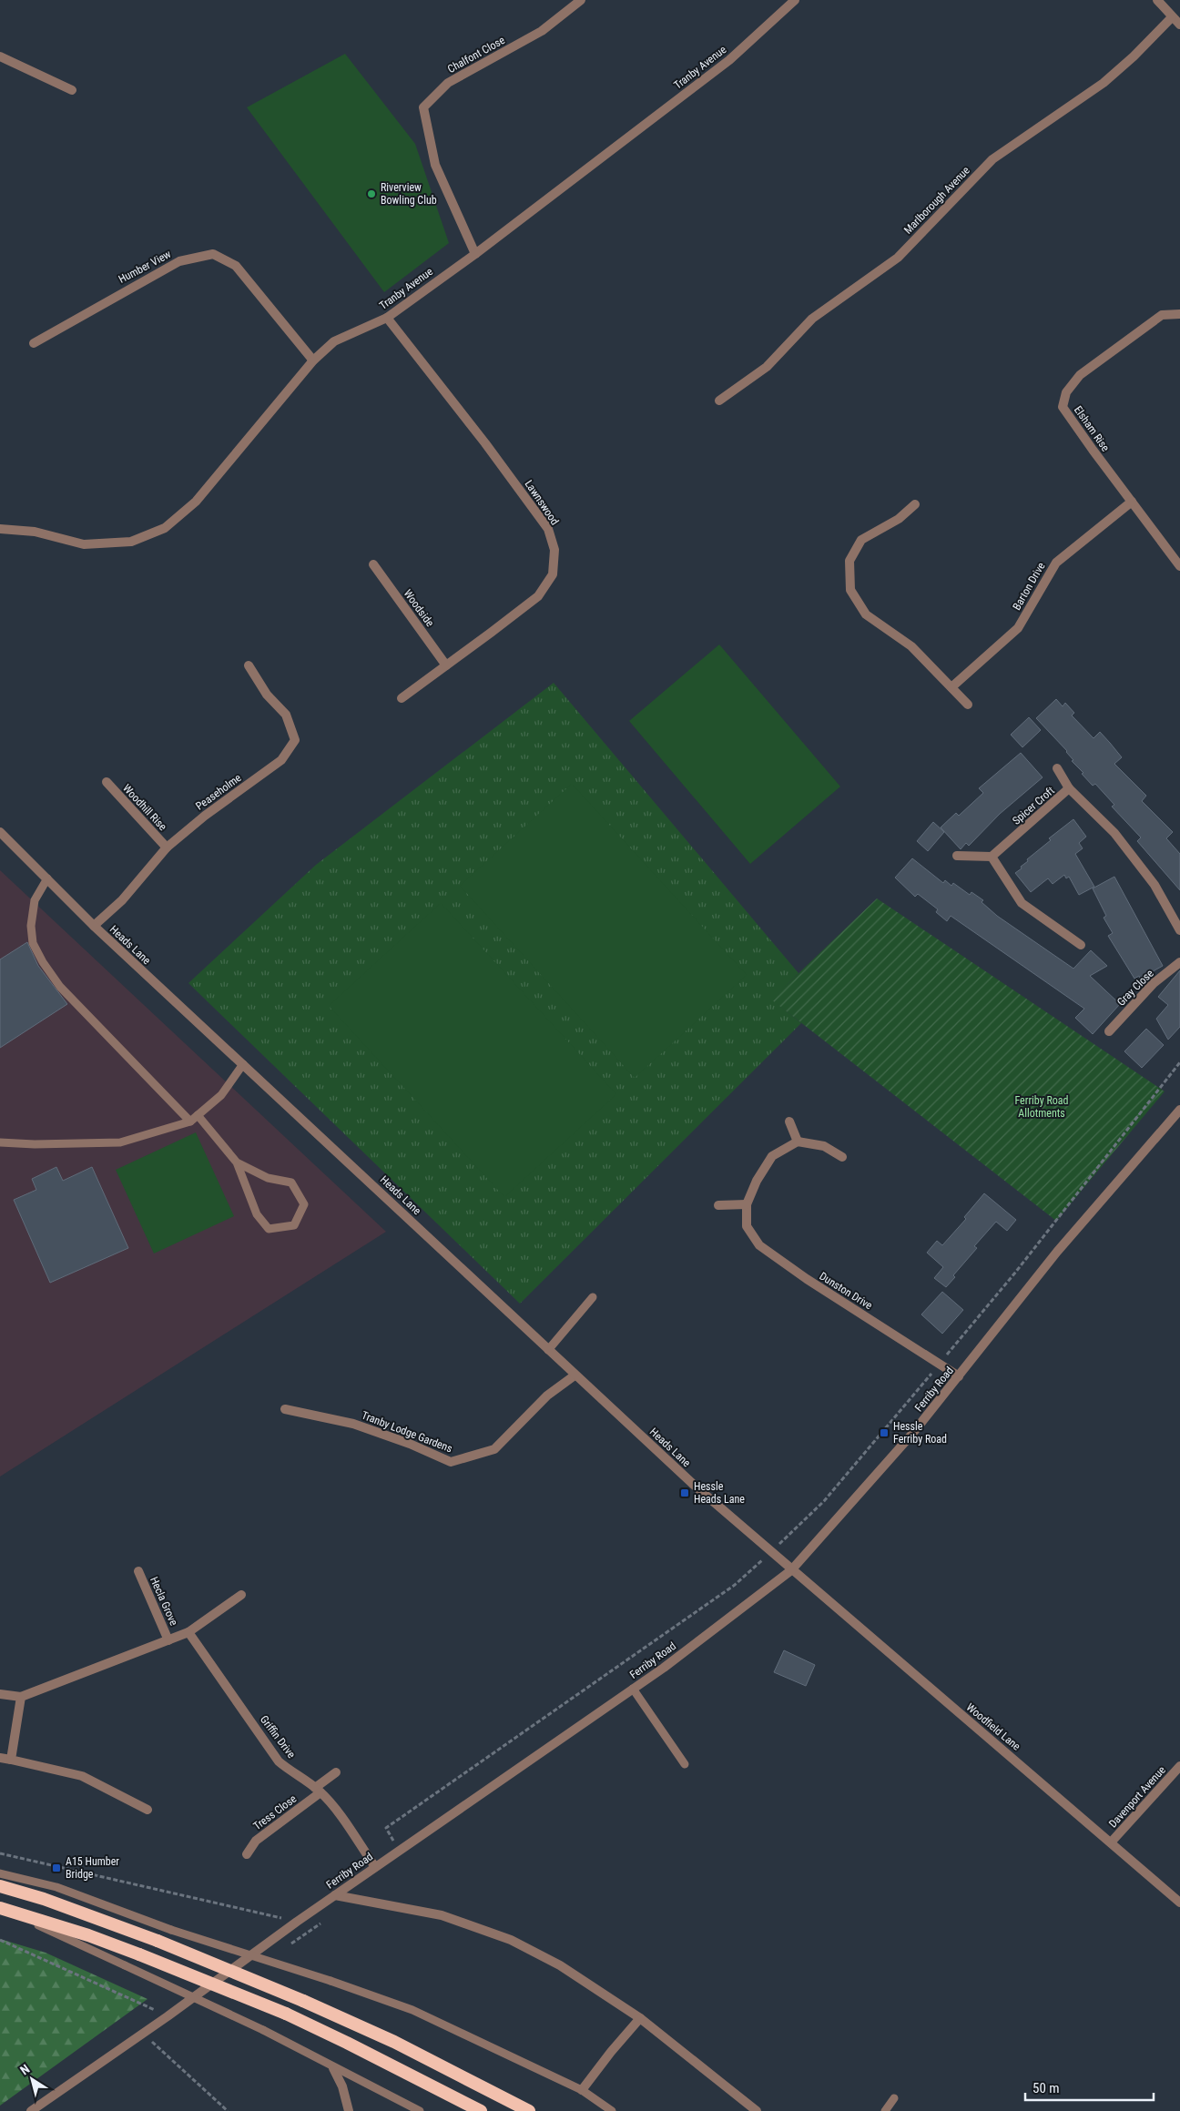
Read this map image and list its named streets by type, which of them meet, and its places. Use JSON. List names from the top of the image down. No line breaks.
{"streets":{"street":["Chalfont Close","Tranby Avenue","Marlborough Avenue","Humber View","Elsham Rise","Lawnswood","Barton Drive","Woodside","Peaseholme","Spicer Croft","Woodhill Rise","Heads Lane","Gray Close","Dunston Drive","Ferriby Road","Tranby Lodge Gardens","Hecla Grove","Woodfield Lane","Griffin Drive","Davenport Avenue","Tress Close"]},"crossings":[["Chalfont Close","Tranby Avenue"],["Tranby Avenue","Humber View"],["Tranby Avenue","Lawnswood"],["Elsham Rise","Barton Drive"],["Lawnswood","Woodside"],["Peaseholme","Woodhill Rise"],["Peaseholme","Heads Lane"],["Heads Lane","Ferriby Road"],["Heads Lane","Tranby Lodge Gardens"],["Heads Lane","Woodfield Lane"],["Dunston Drive","Ferriby Road"],["Ferriby Road","Woodfield Lane"],["Ferriby Road","Griffin Drive"],["Woodfield Lane","Davenport Avenue"],["Griffin Drive","Tress Close"]],"parks":["Ferriby Road Allotments"],"places":{"other":["Riverview Bowling Club"],"transit":["Hessle Ferriby Road","Hessle Heads Lane","A15 Humber Bridge"]},"scale_bar":"50 m","north":"top left"}
